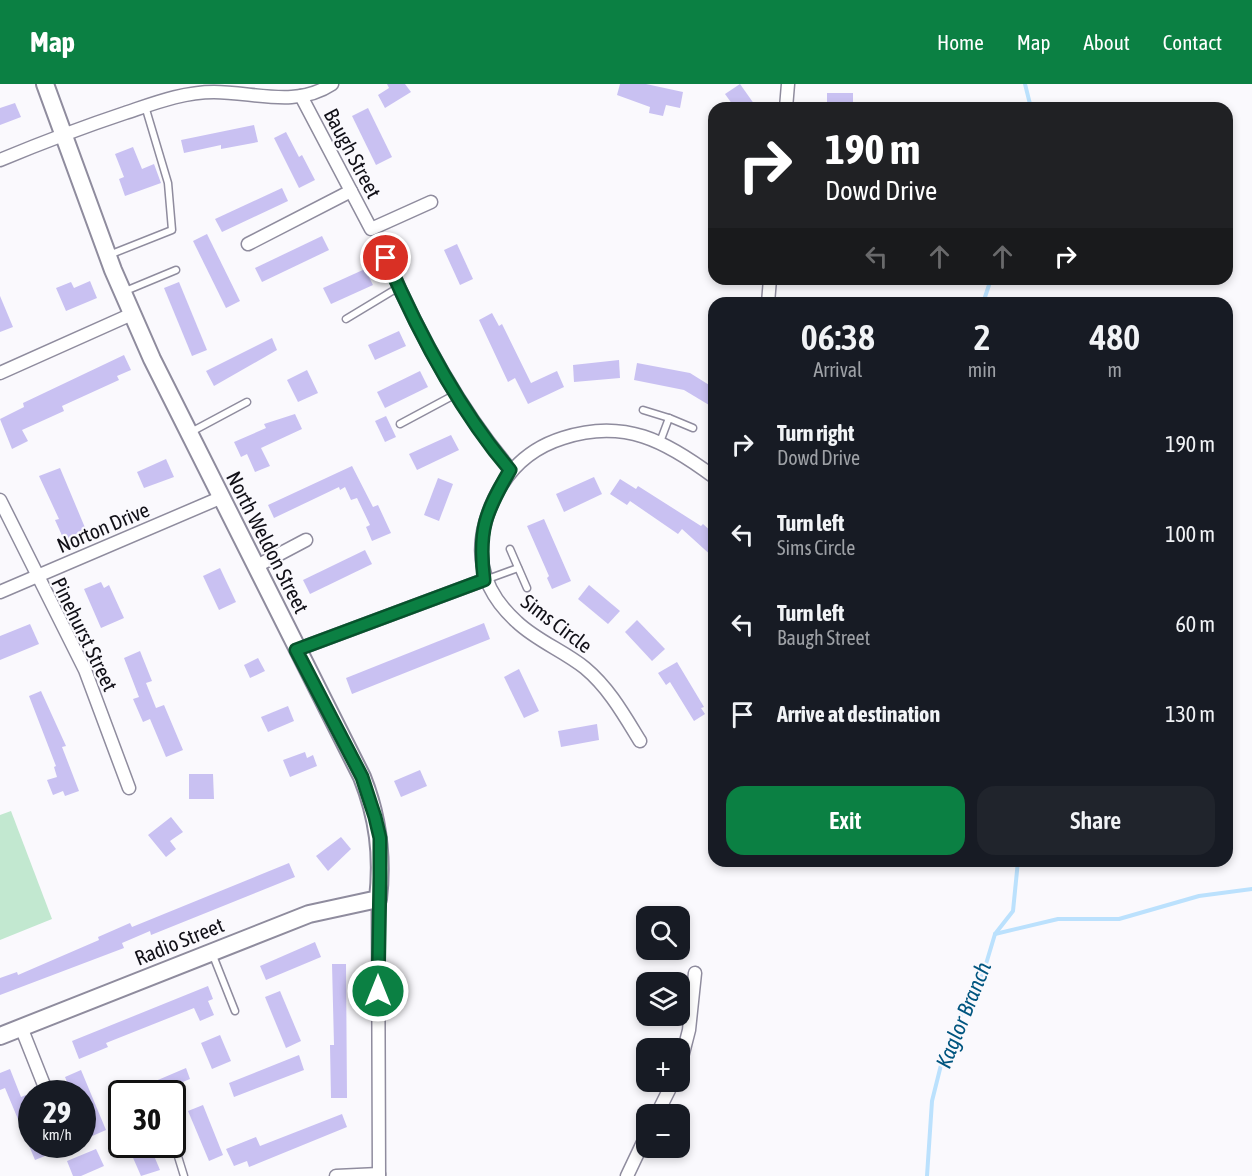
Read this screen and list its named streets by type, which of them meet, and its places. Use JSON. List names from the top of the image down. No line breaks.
{"streets":{"street":["Baugh Street","Norton Drive","North Weldon Street","Sims Circle","Pinehurst Street","Radio Street"]},"crossings":[["Norton Drive","North Weldon Street"],["Norton Drive","Pinehurst Street"],["North Weldon Street","Radio Street"]],"water":["Kaglor Branch"],"page":{"header":"Map","nav":["Home","Map","About","Contact"],"turn":["190 m","Dowd Drive"],"eta":["06:38","Arrival","2","min","480","m"],"list":[{"name":"Turn right","note":"Dowd Drive","value":"190 m"},{"name":"Turn left","note":"Sims Circle","value":"100 m"},{"name":"Turn left","note":"Baugh Street","value":"60 m"},{"name":"Arrive at destination","value":"130 m"}],"buttons":["Exit","Share"],"map_buttons":["+","−"],"speed":"29 km/h","limit":"30"}}
